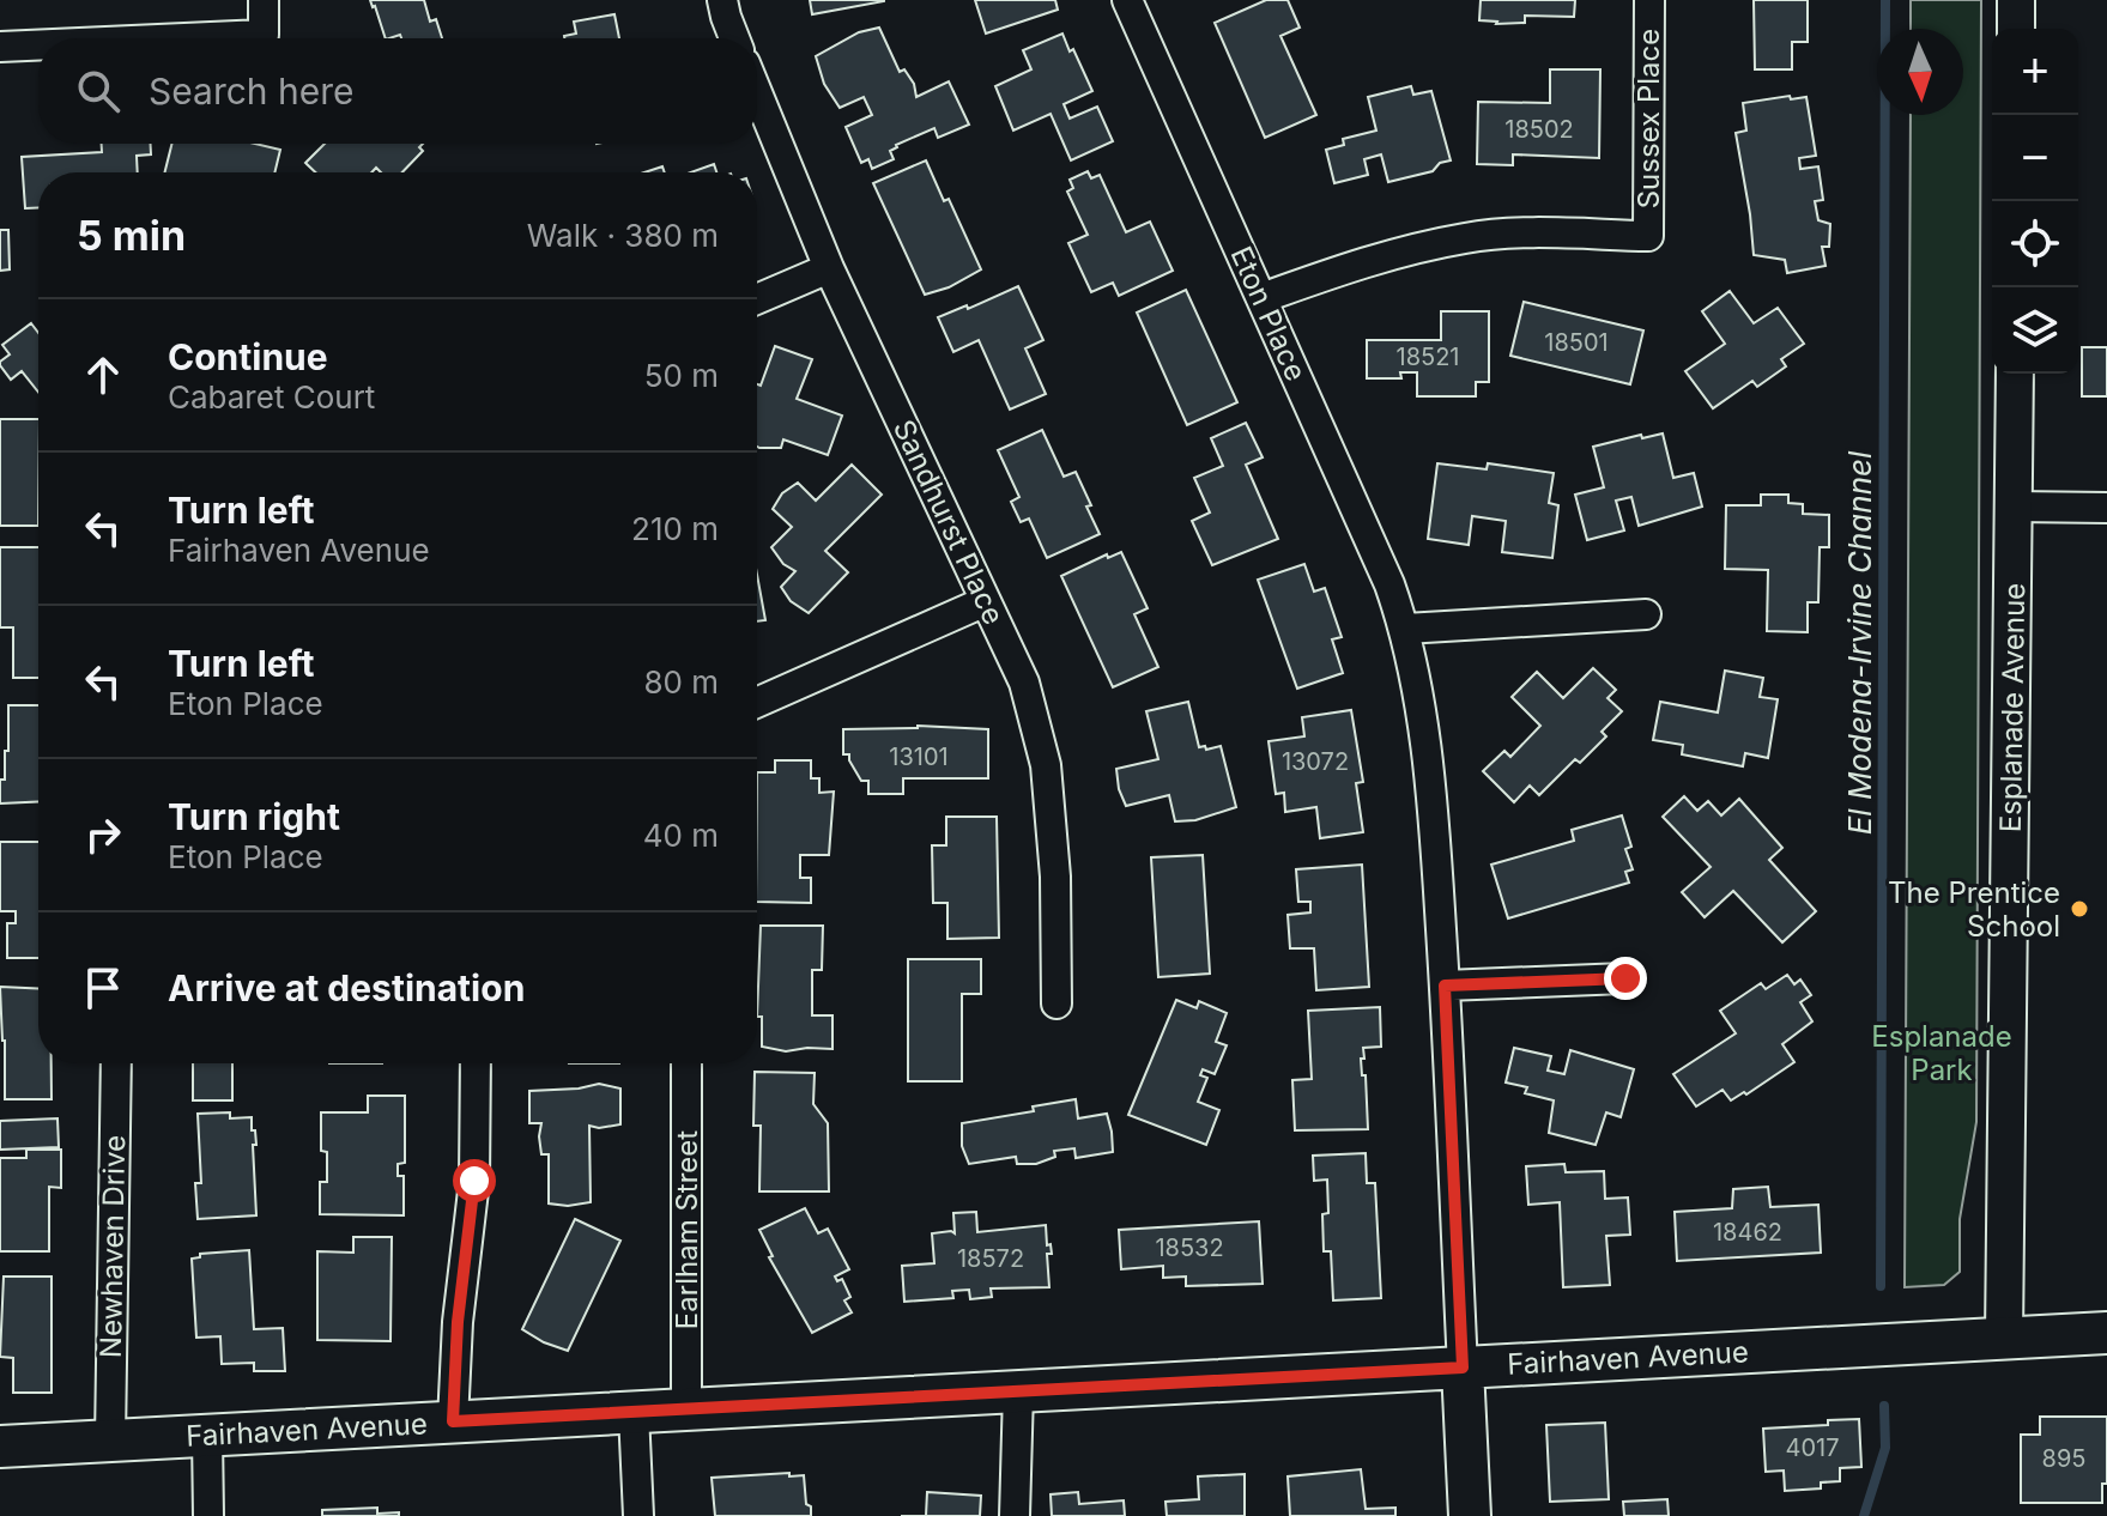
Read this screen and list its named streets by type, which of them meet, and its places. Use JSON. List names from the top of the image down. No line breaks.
{"streets":{"main road":["Fairhaven Avenue"],"street":["Sussex Place","Eton Place","Sandhurst Place","Esplanade Avenue","Earlham Street","Newhaven Drive"]},"crossings":[["Sussex Place","Eton Place"],["Eton Place","Fairhaven Avenue"],["Esplanade Avenue","Fairhaven Avenue"],["Earlham Street","Fairhaven Avenue"],["Newhaven Drive","Fairhaven Avenue"]],"water":["El Modena-Irvine Channel"],"parks":["Esplanade Park"],"places":["The Prentice School"],"house_numbers":["18502","18501","18521","13101","13072","18462","18532","18572","4017","895"],"north":"bottom","page":{"map_buttons":["+","−"],"search":"Search here","heading":["5 min","Walk · 380 m"],"list":[["Continue","Cabaret Court","50 m"],["Turn left","Fairhaven Avenue","210 m"],["Turn left","Eton Place","80 m"],["Turn right","Eton Place","40 m"],"Arrive at destination"]}}
